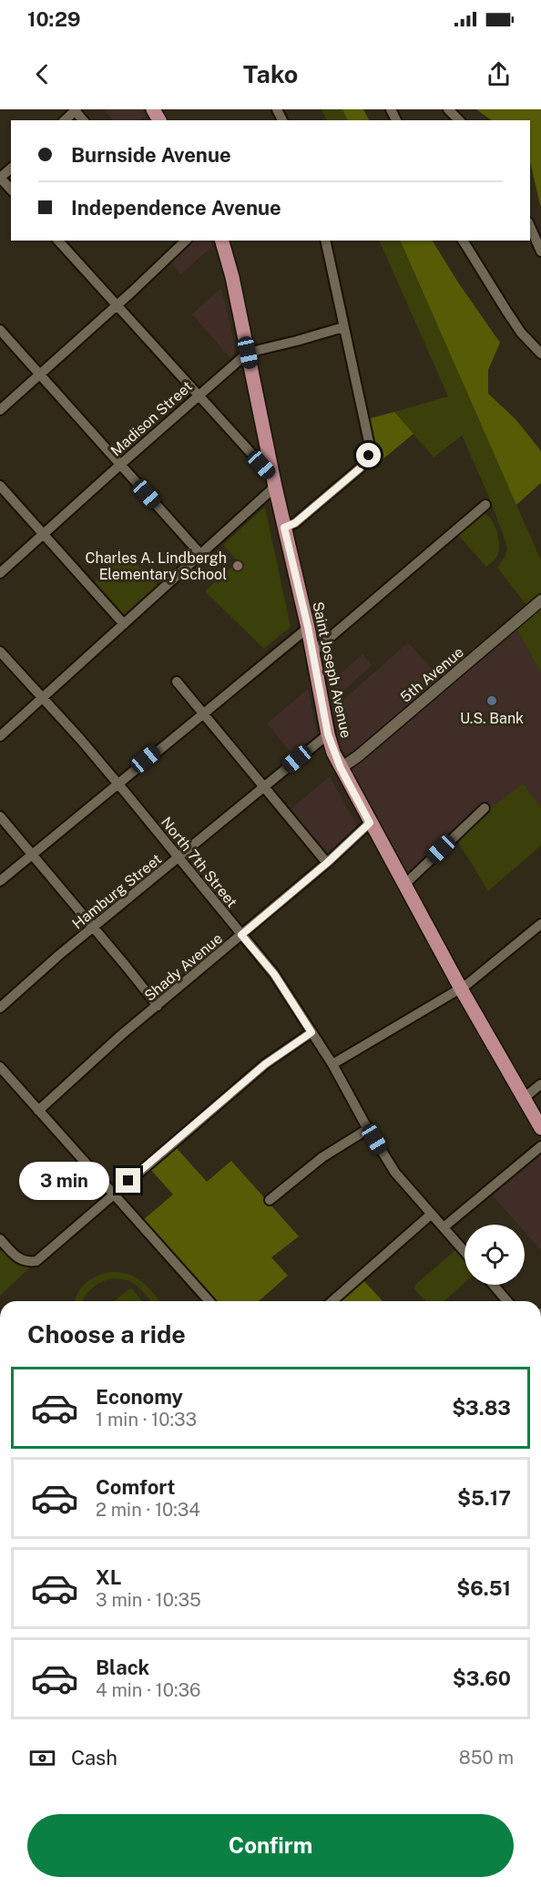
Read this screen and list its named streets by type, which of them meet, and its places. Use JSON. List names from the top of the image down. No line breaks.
{"streets":{"main road":["Saint Joseph Avenue"],"street":["Madison Street","5th Avenue","North 7th Street","Hamburg Street","Shady Avenue"]},"crossings":[["Madison Street","Saint Joseph Avenue"],["Saint Joseph Avenue","5th Avenue"],["Saint Joseph Avenue","Hamburg Street"],["Saint Joseph Avenue","Shady Avenue"],["North 7th Street","Hamburg Street"],["North 7th Street","Shady Avenue"]],"places":["Charles A. Lindbergh Elementary School","U.S. Bank"],"page":{"status":"10:29","header":"Tako","banner":["Burnside Avenue","Independence Avenue"],"bubble":"3 min","heading":"Choose a ride","list":[{"name":"Economy","note":"1 min · 10:33","value":"$3.83"},{"name":"Comfort","note":"2 min · 10:34","value":"$5.17"},{"name":"XL","note":"3 min · 10:35","value":"$6.51"},{"name":"Black","note":"4 min · 10:36","value":"$3.60"}],"pay":["Cash","850 m"],"buttons":"Confirm"}}
